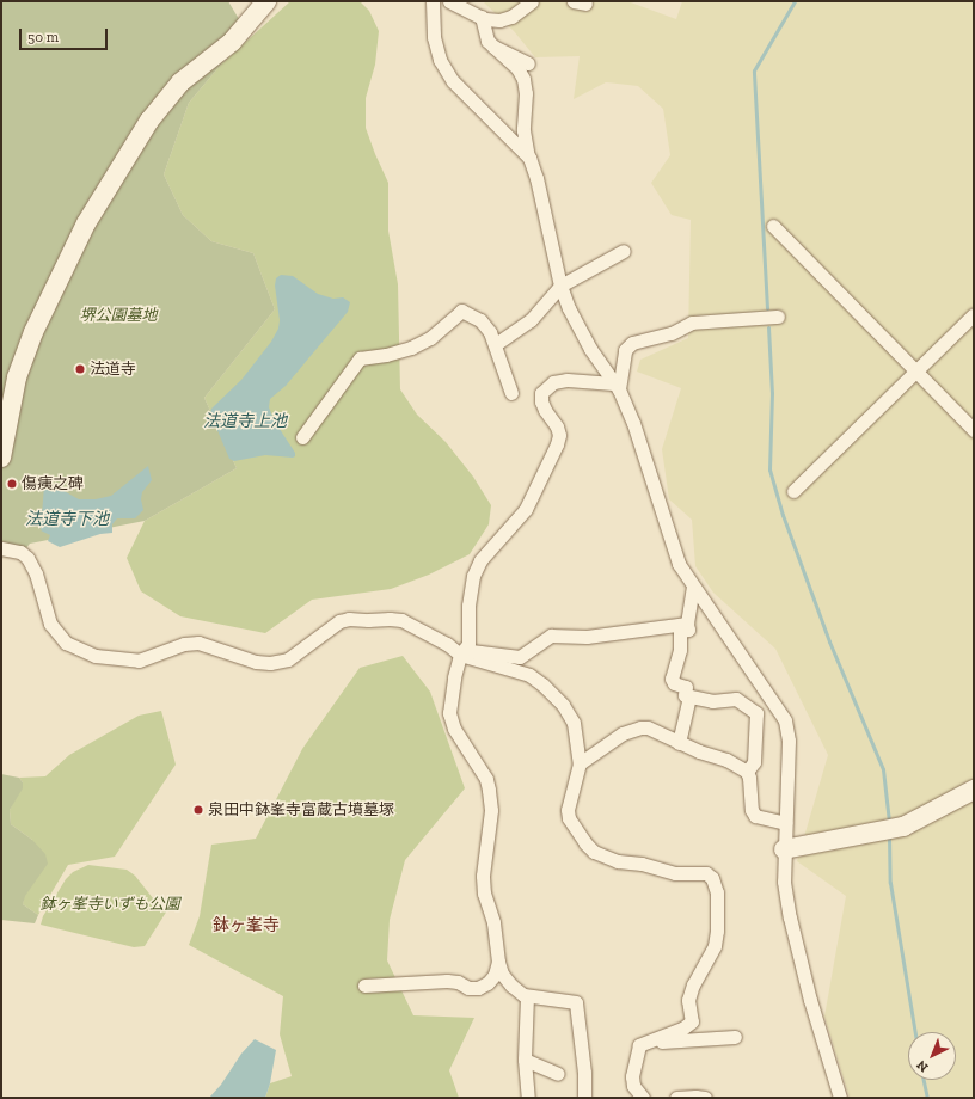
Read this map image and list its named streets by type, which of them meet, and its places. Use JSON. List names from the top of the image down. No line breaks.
{"districts":["鉢ヶ峯寺"],"water":["法道寺上池","法道寺下池"],"parks":["堺公園墓地","鉢ヶ峯寺いずも公園"],"places":["法道寺","傷痍之碑","泉田中鉢峯寺富蔵古墳墓塚"],"scale_bar":"50 m","north":"bottom left"}
